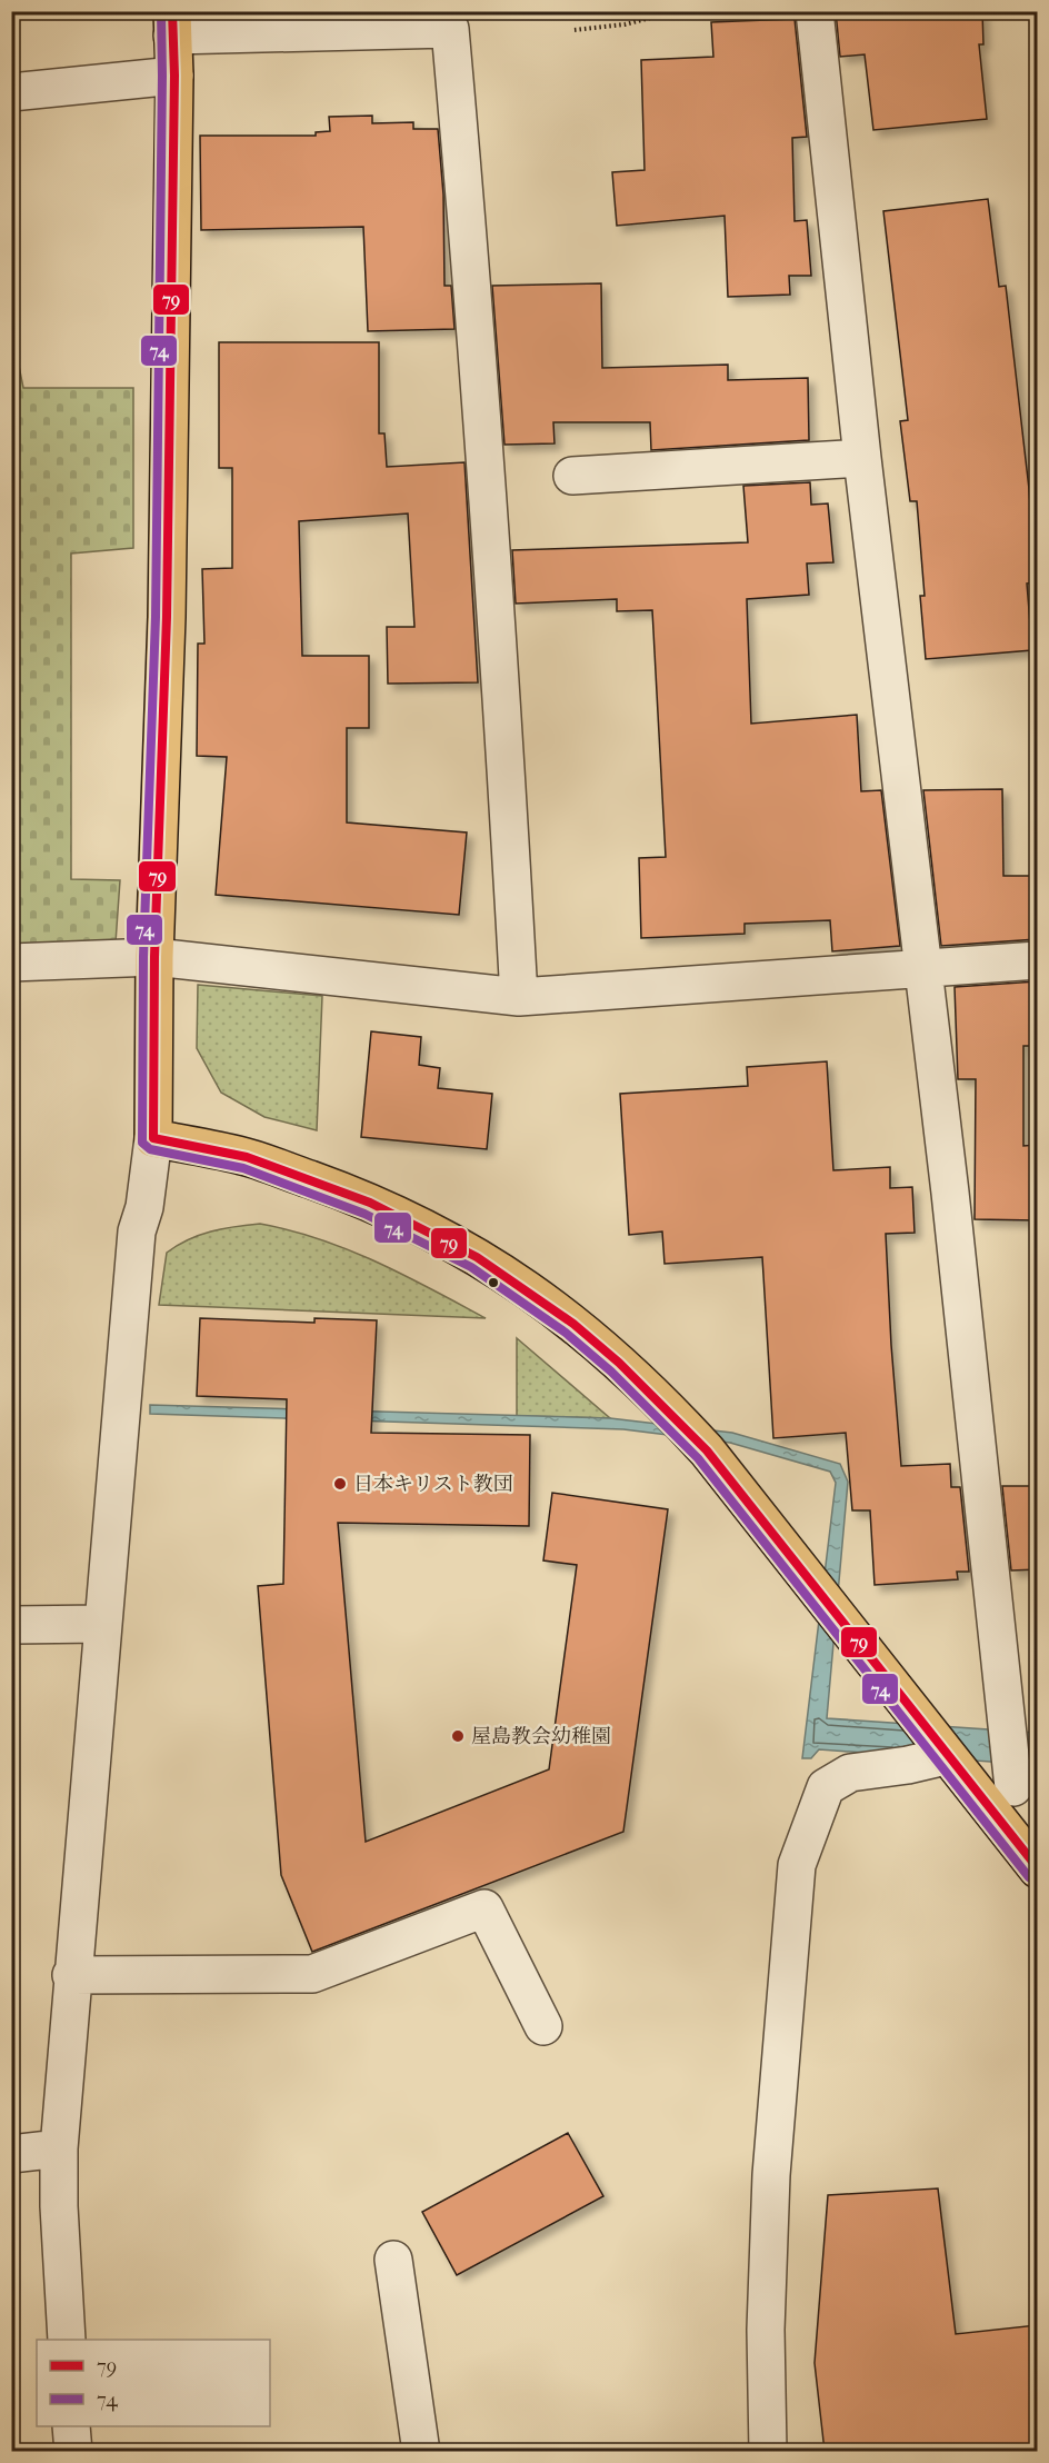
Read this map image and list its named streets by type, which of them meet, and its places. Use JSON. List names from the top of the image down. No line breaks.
{"places":["日本キリスト教団","屋島教会幼稚園"],"lines":["transit line 79","transit line 74"],"legend":["79","74"]}
